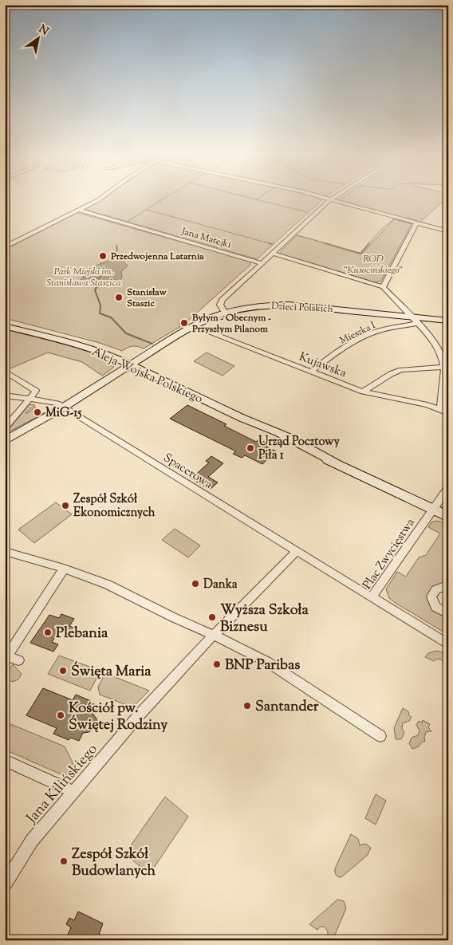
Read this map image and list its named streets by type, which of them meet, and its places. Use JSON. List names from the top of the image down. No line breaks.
{"streets":{"main road":["Aleja Wojska Polskiego"],"street":["Jana Matejki","Dzieci Polskich","Mieszka I","Kujawska","Spacerowa","Plac Zwycięstwa","Jana Kilińskiego"]},"crossings":[["Dzieci Polskich","Mieszka I"],["Dzieci Polskich","Kujawska"],["Dzieci Polskich","Aleja Wojska Polskiego"],["Dzieci Polskich","Spacerowa"],["Mieszka I","Kujawska"],["Aleja Wojska Polskiego","Plac Zwycięstwa"],["Spacerowa","Plac Zwycięstwa"],["Spacerowa","Jana Kilińskiego"]],"parks":["ROD \"Kusocińskiego\"","Park Miejski im. Stanisława Staszica"],"places":["Przedwojenna Latarnia","Stanisław Staszic","Byłym - Obecnym - Przyszłym Pilanom","MiG-15","Urząd Pocztowy Piła 1","Zespół Szkół Ekonomicznych","Danka","Wyższa Szkoła Biznesu","Plebania","BNP Paribas","Święta Maria","Santander","Kościół pw. Świętej Rodziny","Zespół Szkół Budowlanych"],"north":"top right"}
